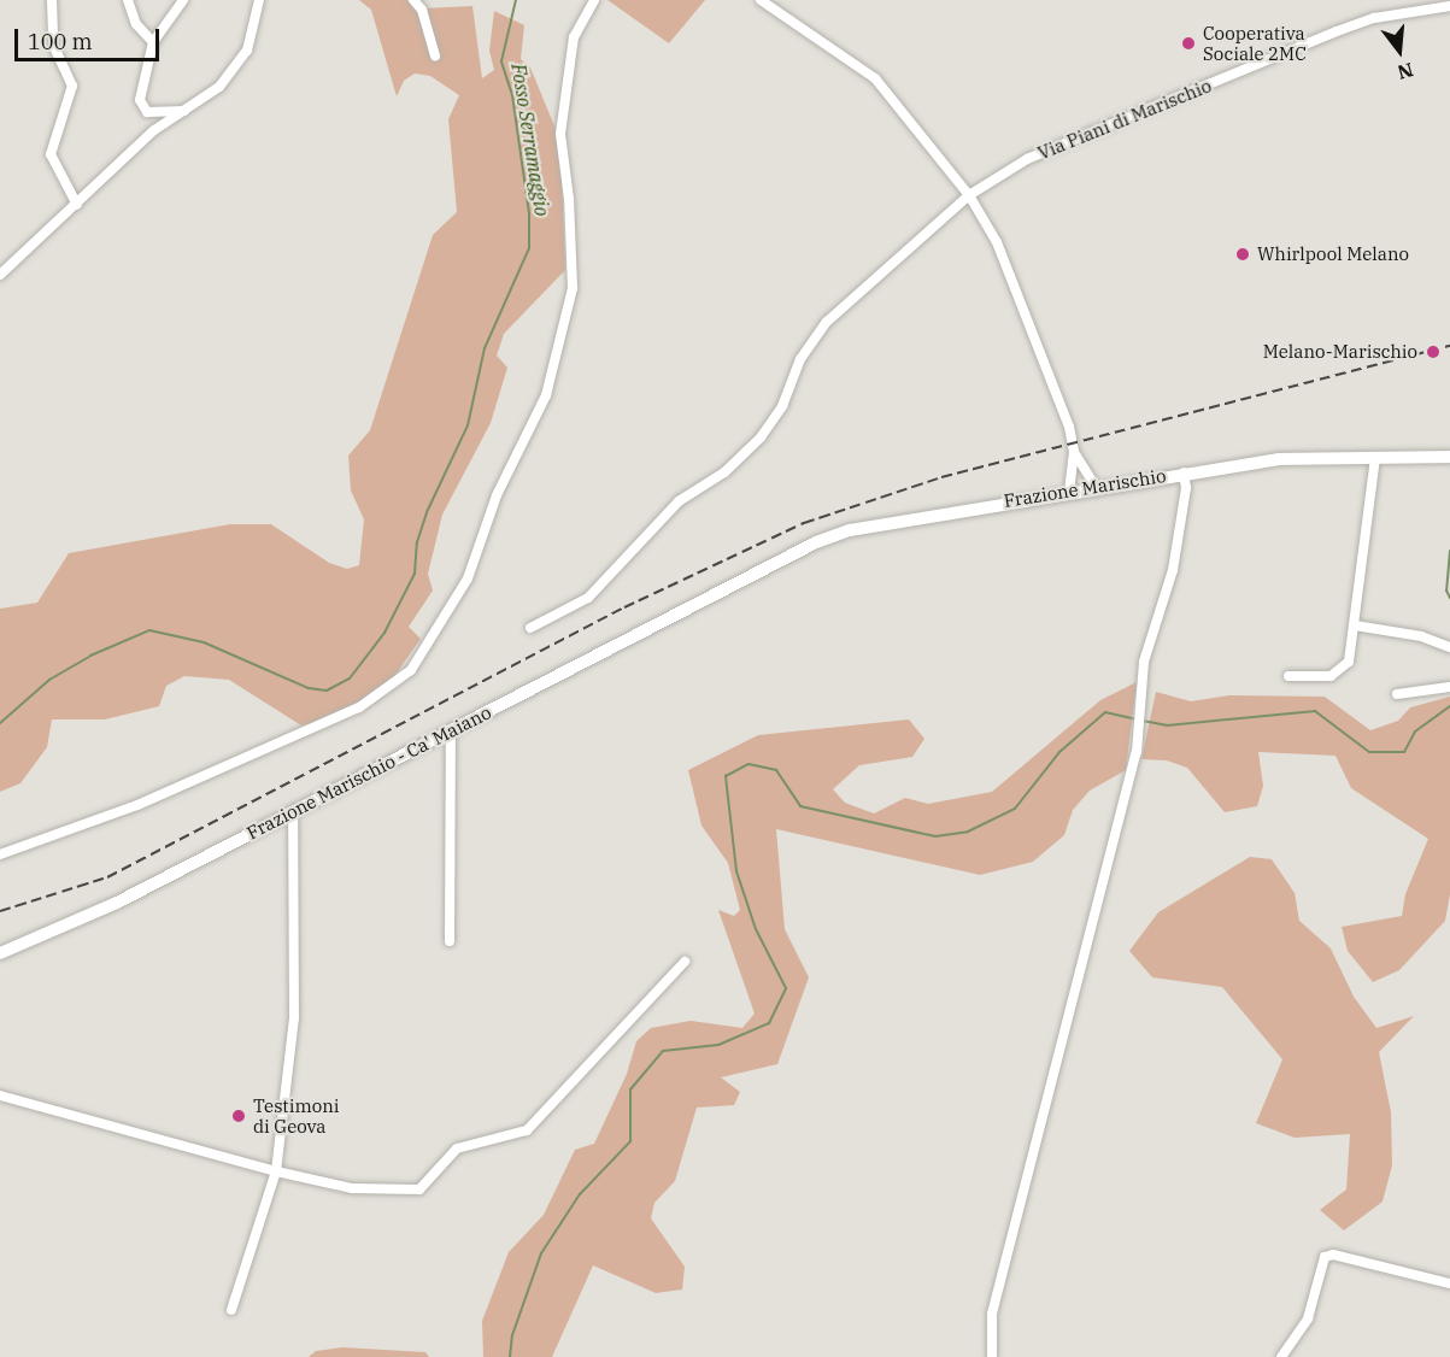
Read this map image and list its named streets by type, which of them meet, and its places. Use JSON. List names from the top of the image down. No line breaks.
{"streets":{"main road":["Frazione Marischio","Frazione Marischio - Ca' Maiano"],"street":["Via Piani di Marischio"]},"crossings":[["Frazione Marischio","Frazione Marischio - Ca' Maiano"]],"water":["Fosso Serramaggio"],"places":["Cooperativa Sociale 2MC","Whirlpool Melano","Melano-Marischio","Testimoni di Geova"],"scale_bar":"100 m","north":"bottom"}
